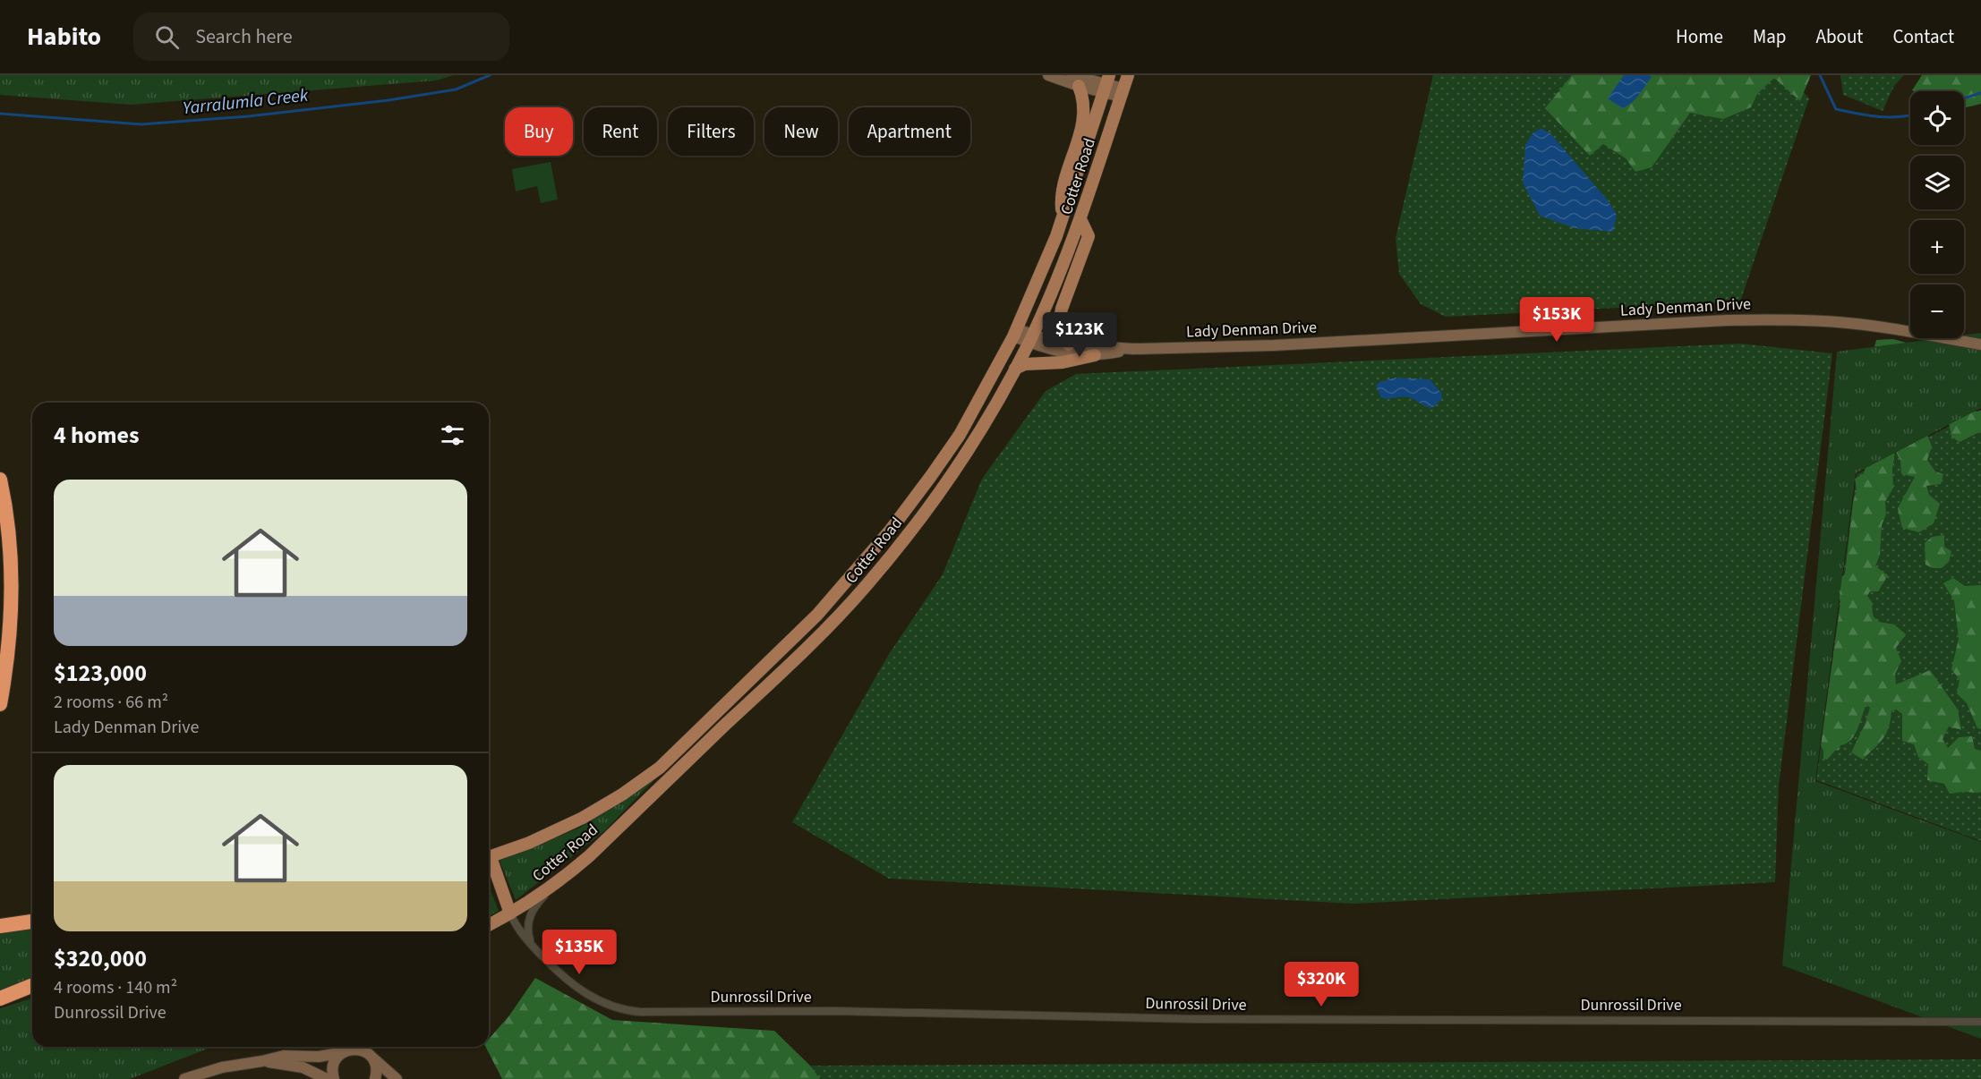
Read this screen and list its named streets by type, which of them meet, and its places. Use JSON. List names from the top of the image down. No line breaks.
{"streets":{"main road":["Cotter Road"],"street":["Lady Denman Drive","Dunrossil Drive"]},"crossings":[["Cotter Road","Lady Denman Drive"],["Cotter Road","Dunrossil Drive"]],"water":["Yarralumla Creek"],"page":{"header":"Habito","search":"Search here","nav":["Home","Map","About","Contact"],"map_buttons":["+","−"],"chip":["Buy","Rent","Filters","New","Apartment"],"price":["$153K","$123K","$135K","$320K"],"heading":"4 homes","list":[{"name":"$123,000","note":"2 rooms · 66 m² · Lady Denman Drive"},{"name":"$320,000","note":"4 rooms · 140 m² · Dunrossil Drive"}]}}
